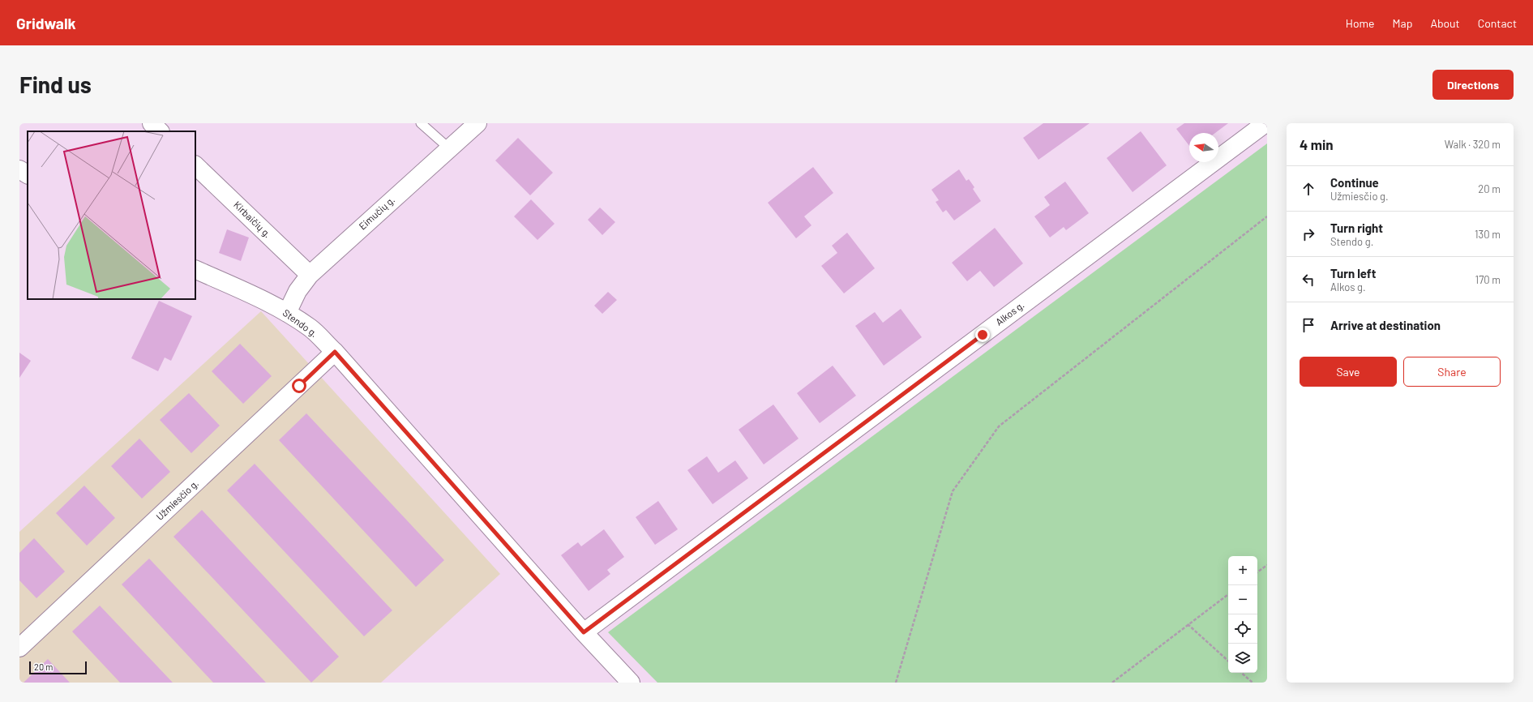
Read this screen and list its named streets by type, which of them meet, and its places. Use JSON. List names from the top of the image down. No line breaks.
{"streets":{"street":["Eimučių g.","Kirbaičių g.","Alkos g.","Stendo g.","Užmiesčio g."]},"crossings":[["Eimučių g.","Kirbaičių g."],["Eimučių g.","Stendo g."],["Alkos g.","Stendo g."],["Stendo g.","Užmiesčio g."]],"scale_bar":"20 m","north":"left","page":{"header":"Gridwalk","nav":["Home","Map","About","Contact"],"buttons":["Directions",["Save","Share"]],"title":"Find us","heading":["4 min","Walk · 320 m"],"list":[["Continue","Užmiesčio g.","20 m"],["Turn right","Stendo g.","130 m"],["Turn left","Alkos g.","170 m"],"Arrive at destination"],"map_buttons":["+","−"],"scale":"20 m"}}
